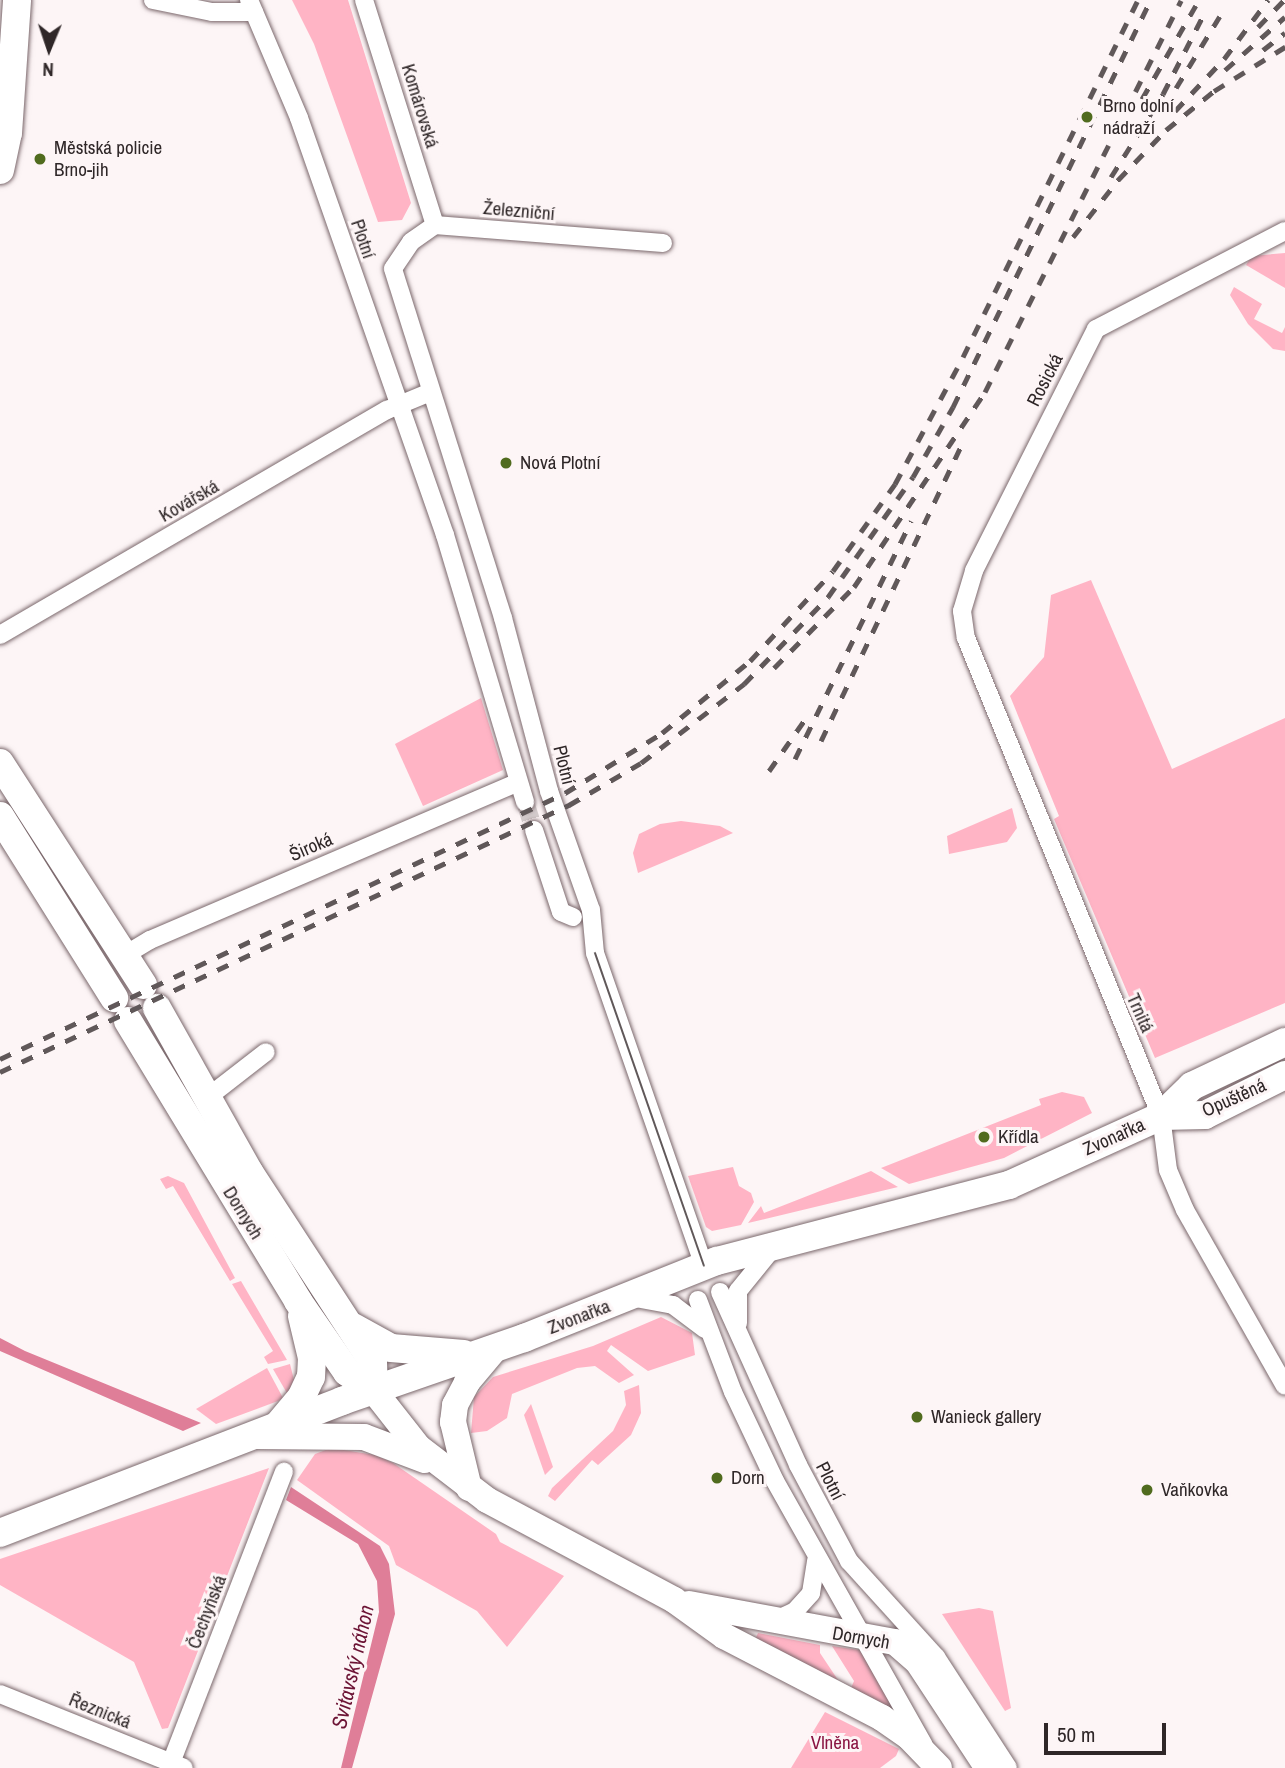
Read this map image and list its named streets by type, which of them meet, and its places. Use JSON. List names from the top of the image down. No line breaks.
{"streets":{"main road":["Opuštěná","Zvonařka","Dornych"],"street":["Komárovská","Železniční","Plotní","Rosická","Kovářská","Široká","Trnitá","Čechyňská","Řeznická"]},"crossings":[["Komárovská","Železniční"],["Komárovská","Plotní"],["Železniční","Plotní"],["Plotní","Kovářská"],["Plotní","Široká"],["Plotní","Zvonařka"],["Plotní","Dornych"],["Rosická","Trnitá"],["Široká","Dornych"],["Trnitá","Opuštěná"],["Trnitá","Zvonařka"],["Opuštěná","Zvonařka"],["Zvonařka","Dornych"],["Čechyňská","Řeznická"]],"water":["Svitavský náhon"],"parks":["Vlněna"],"places":["Brno dolní nádraží","Městská policie Brno-jih","Nová Plotní","Křídla","Wanieck gallery","Dorn","Vaňkovka"],"scale_bar":"50 m","north":"bottom"}
